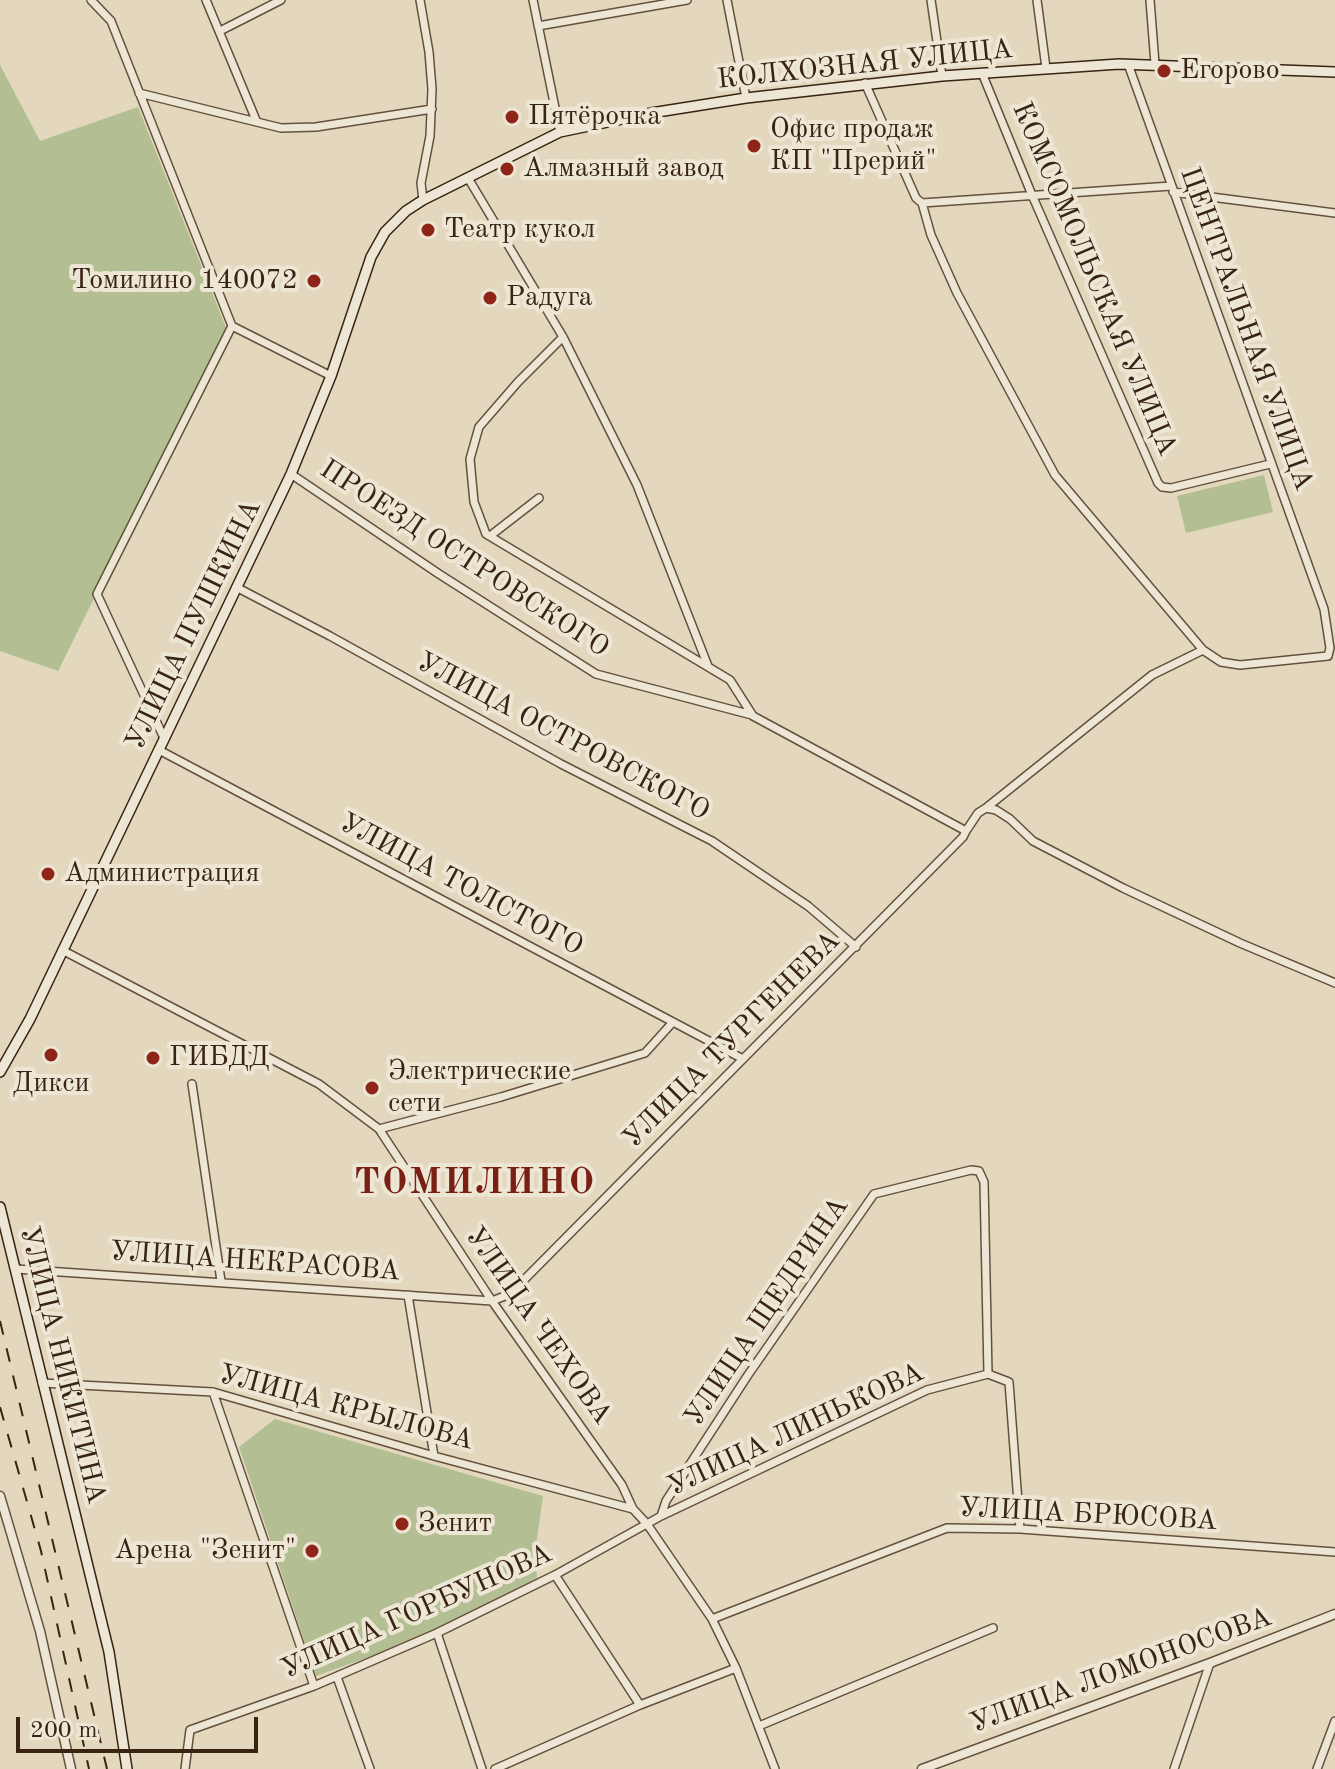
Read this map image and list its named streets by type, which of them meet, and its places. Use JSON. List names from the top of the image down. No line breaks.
{"streets":{"main road":["КОЛХОЗНАЯ УЛИЦА","УЛИЦА ПУШКИНА","УЛИЦА НИКИТИНА"],"street":["КОМСОМОЛЬСКАЯ УЛИЦА","ЦЕНТРАЛЬНАЯ УЛИЦА","ПРОЕЗД ОСТРОВСКОГО","УЛИЦА ОСТРОВСКОГО","УЛИЦА ТОЛСТОГО","УЛИЦА ТУРГЕНЕВА","УЛИЦА НЕКРАСОВА","УЛИЦА ЩЕДРИНА","УЛИЦА ЧЕХОВА","УЛИЦА КРЫЛОВА","УЛИЦА ЛИНЬКОВА","УЛИЦА БРЮСОВА","УЛИЦА ГОРБУНОВА","УЛИЦА ЛОМОНОСОВА"]},"crossings":[["КОЛХОЗНАЯ УЛИЦА","КОМСОМОЛЬСКАЯ УЛИЦА"],["КОЛХОЗНАЯ УЛИЦА","ЦЕНТРАЛЬНАЯ УЛИЦА"],["КОЛХОЗНАЯ УЛИЦА","УЛИЦА ПУШКИНА"],["КОМСОМОЛЬСКАЯ УЛИЦА","ЦЕНТРАЛЬНАЯ УЛИЦА"],["ПРОЕЗД ОСТРОВСКОГО","УЛИЦА ПУШКИНА"],["ПРОЕЗД ОСТРОВСКОГО","УЛИЦА ТУРГЕНЕВА"],["УЛИЦА ПУШКИНА","УЛИЦА ОСТРОВСКОГО"],["УЛИЦА ПУШКИНА","УЛИЦА ТОЛСТОГО"],["УЛИЦА ПУШКИНА","УЛИЦА ЧЕХОВА"],["УЛИЦА ОСТРОВСКОГО","УЛИЦА ТУРГЕНЕВА"],["УЛИЦА ТОЛСТОГО","УЛИЦА ТУРГЕНЕВА"],["УЛИЦА ТУРГЕНЕВА","УЛИЦА НЕКРАСОВА"],["УЛИЦА ТУРГЕНЕВА","УЛИЦА ЧЕХОВА"],["УЛИЦА НЕКРАСОВА","УЛИЦА ЧЕХОВА"],["УЛИЦА НЕКРАСОВА","УЛИЦА НИКИТИНА"],["УЛИЦА ЩЕДРИНА","УЛИЦА ЛИНЬКОВА"],["УЛИЦА ЧЕХОВА","УЛИЦА КРЫЛОВА"],["УЛИЦА ЧЕХОВА","УЛИЦА ЛИНЬКОВА"],["УЛИЦА ЧЕХОВА","УЛИЦА БРЮСОВА"],["УЛИЦА ЧЕХОВА","УЛИЦА ГОРБУНОВА"],["УЛИЦА НИКИТИНА","УЛИЦА КРЫЛОВА"],["УЛИЦА ЛИНЬКОВА","УЛИЦА ГОРБУНОВА"]],"districts":["ТОМИЛИНО"],"places":["Егорово","Пятёрочка","Офис продаж КП \"Прерий\"","Алмазный завод","Театр кукол","Томилино 140072","Радуга","Администрация","Дикси","ГИБДД","Электрические сети","Зенит","Арена \"Зенит\""],"scale_bar":"200 m"}
